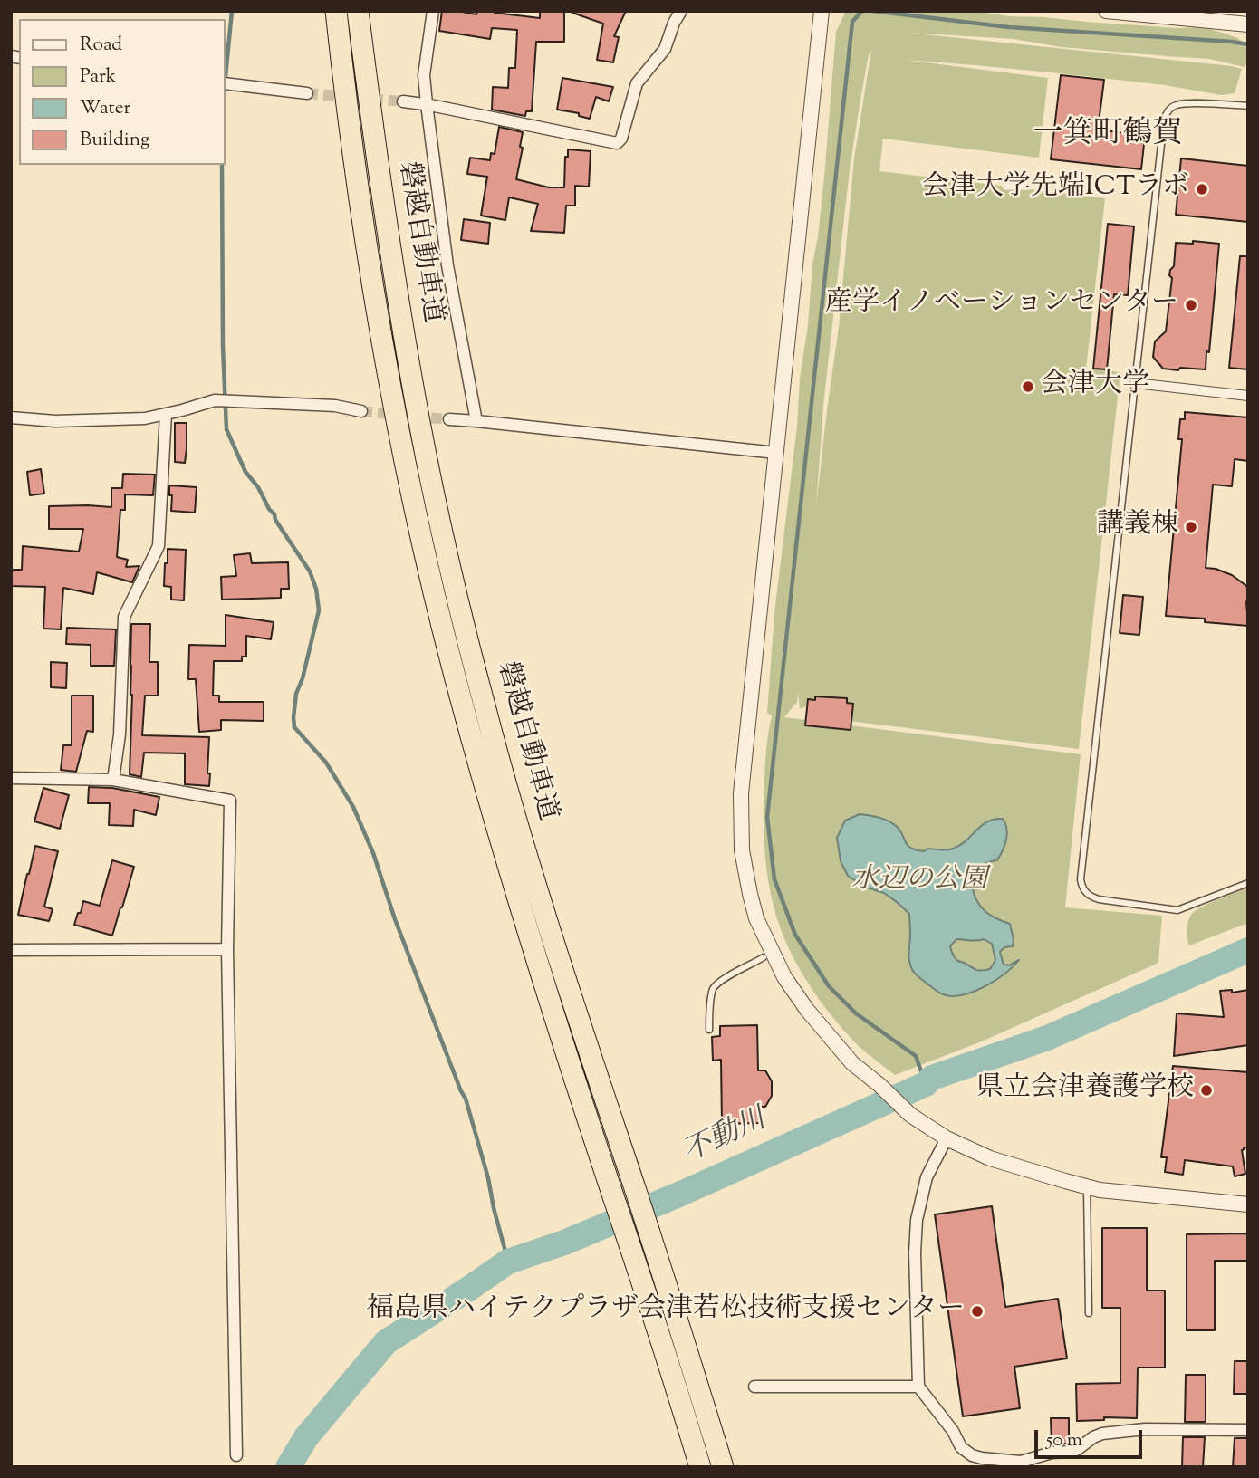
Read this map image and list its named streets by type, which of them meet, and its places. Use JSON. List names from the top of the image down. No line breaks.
{"streets":{"highway":["磐越自動車道"]},"districts":["一箕町鶴賀"],"water":["不動川"],"parks":["水辺の公園"],"places":["会津大学先端ICTラボ","産学イノベーションセンター","会津大学","講義棟","県立会津養護学校","福島県ハイテクプラザ会津若松技術支援センター"],"legend":["Road","Park","Water","Building"],"scale_bar":"50 m"}
